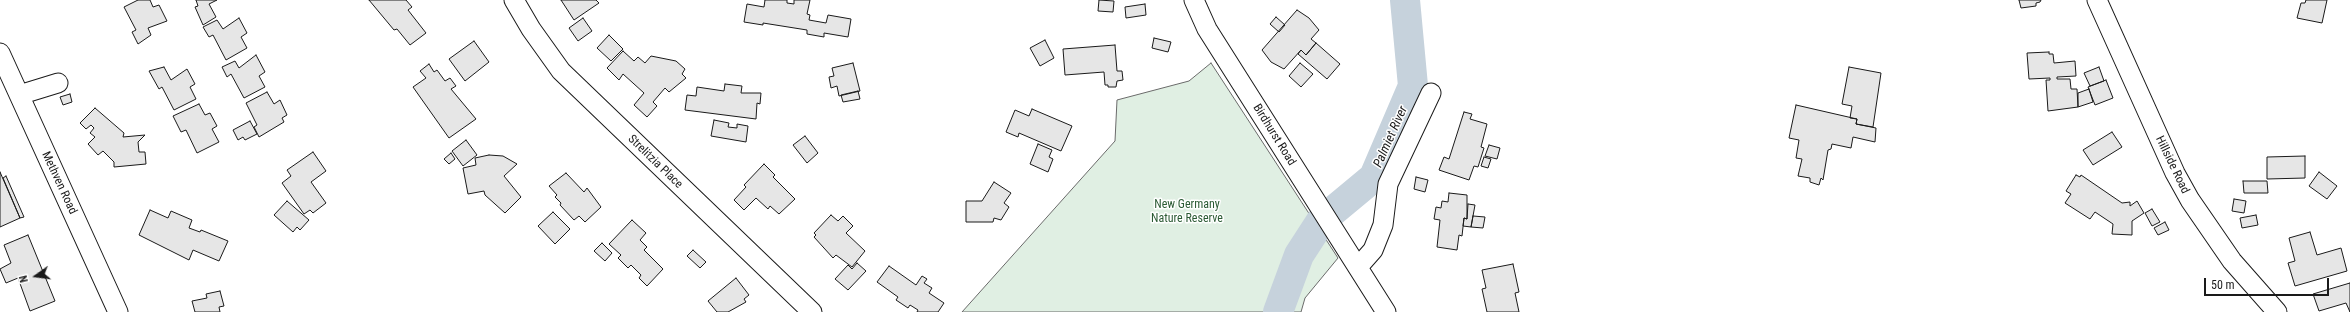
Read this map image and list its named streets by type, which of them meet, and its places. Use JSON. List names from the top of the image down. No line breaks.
{"streets":{"street":["Birdhurst Road","Strelitzia Place","Hillside Road","Methven Road"]},"water":["Palmiet River"],"parks":["New Germany Nature Reserve"],"scale_bar":"50 m","north":"left"}
